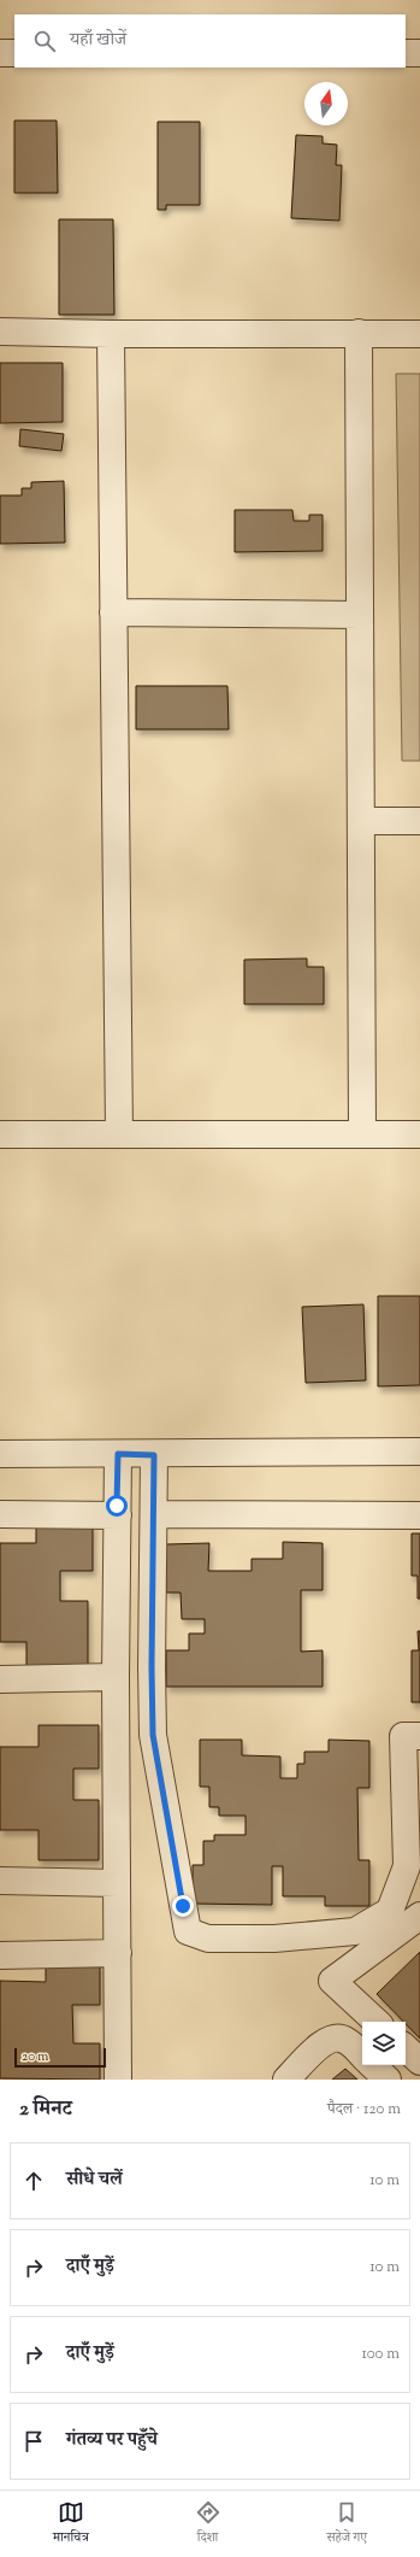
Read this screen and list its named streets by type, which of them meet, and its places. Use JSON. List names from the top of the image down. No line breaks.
{"scale_bar":"20 m","north":"top","page":{"search":"यहाँ खोजें","scale":"20 m","heading":["2 मिनट","पैदल · 120 m"],"list":[["सीधे चलें","10 m"],["दाएँ मुड़ें","10 m"],["दाएँ मुड़ें","100 m"],"गंतव्य पर पहुँचे"],"nav":["मानचित्र","दिशा","सहेजे गए"]}}
